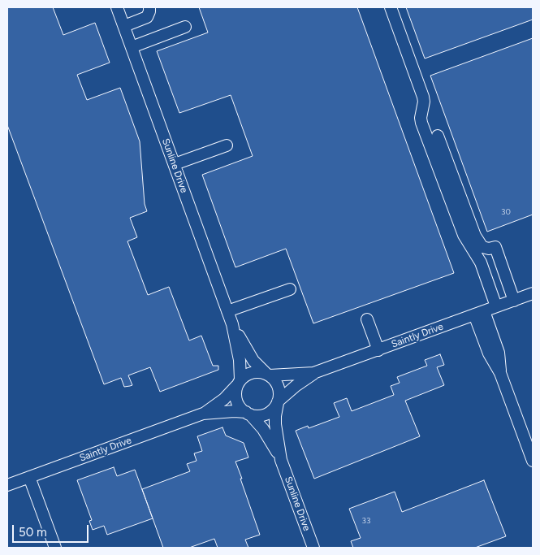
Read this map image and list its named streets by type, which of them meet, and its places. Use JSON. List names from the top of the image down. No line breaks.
{"streets":{"street":["Sunline Drive","Saintly Drive"]},"crossings":[["Sunline Drive","Saintly Drive"]],"house_numbers":["30","33"],"scale_bar":"50 m"}
